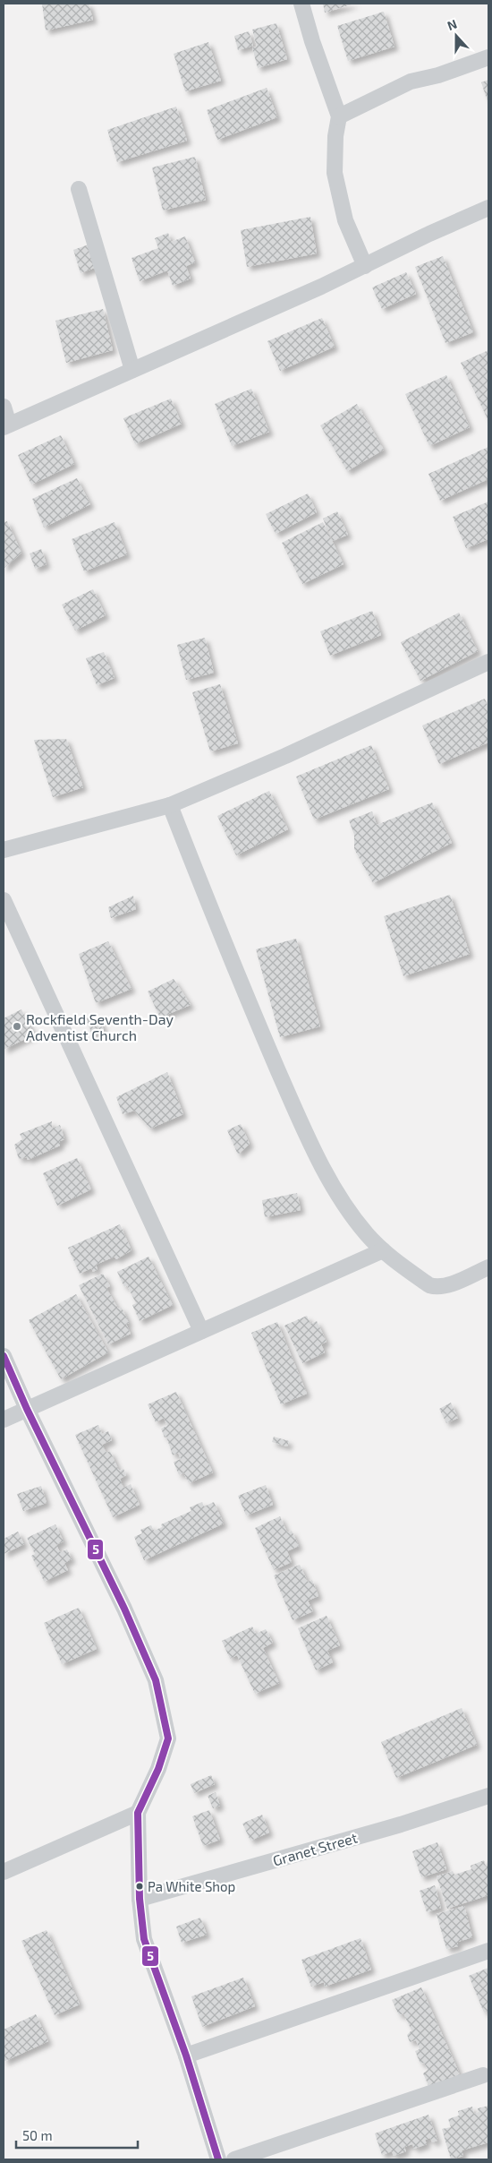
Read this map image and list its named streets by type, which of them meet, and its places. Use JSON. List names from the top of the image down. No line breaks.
{"streets":{"street":["Granet Street"]},"places":["Rockfield Seventh-Day Adventist Church","Pa White Shop"],"lines":["transit line 5"],"scale_bar":"50 m","north":"top"}
